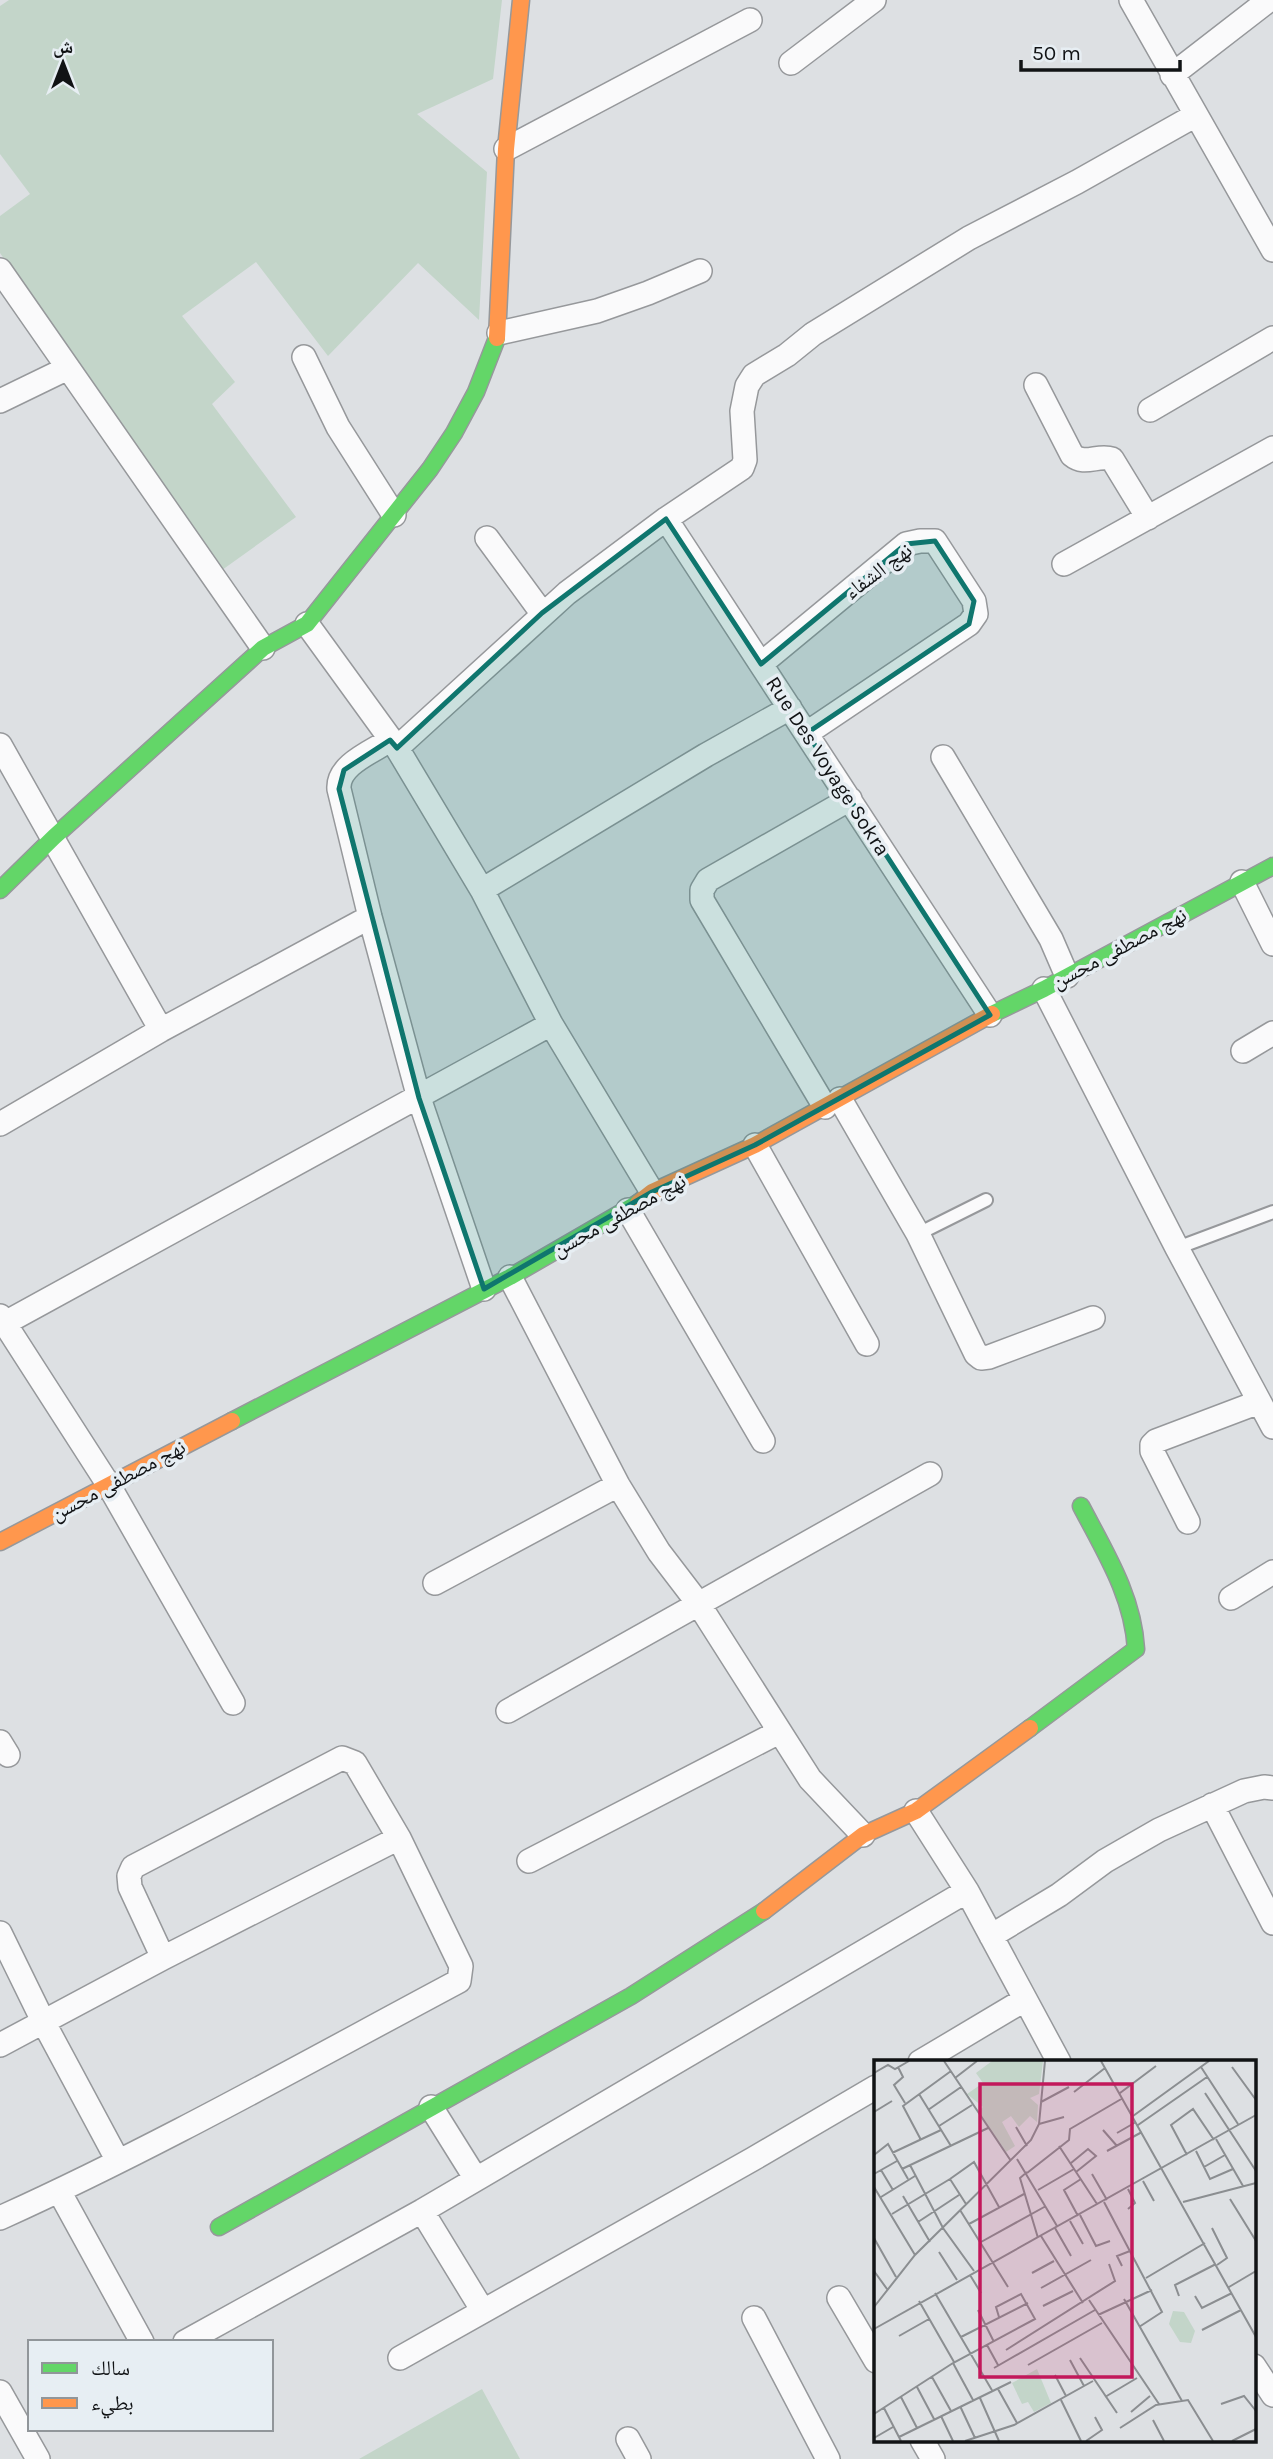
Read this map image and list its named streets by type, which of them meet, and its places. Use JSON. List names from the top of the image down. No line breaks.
{"streets":{"street":["نهج الشفاء","Rue Des Voyage Sokra","نهج مصطفى محسن"]},"crossings":[["نهج الشفاء","Rue Des Voyage Sokra"],["Rue Des Voyage Sokra","نهج مصطفى محسن"]],"legend":["سالك","بطيء"],"scale_bar":"50 m","north":"top"}
